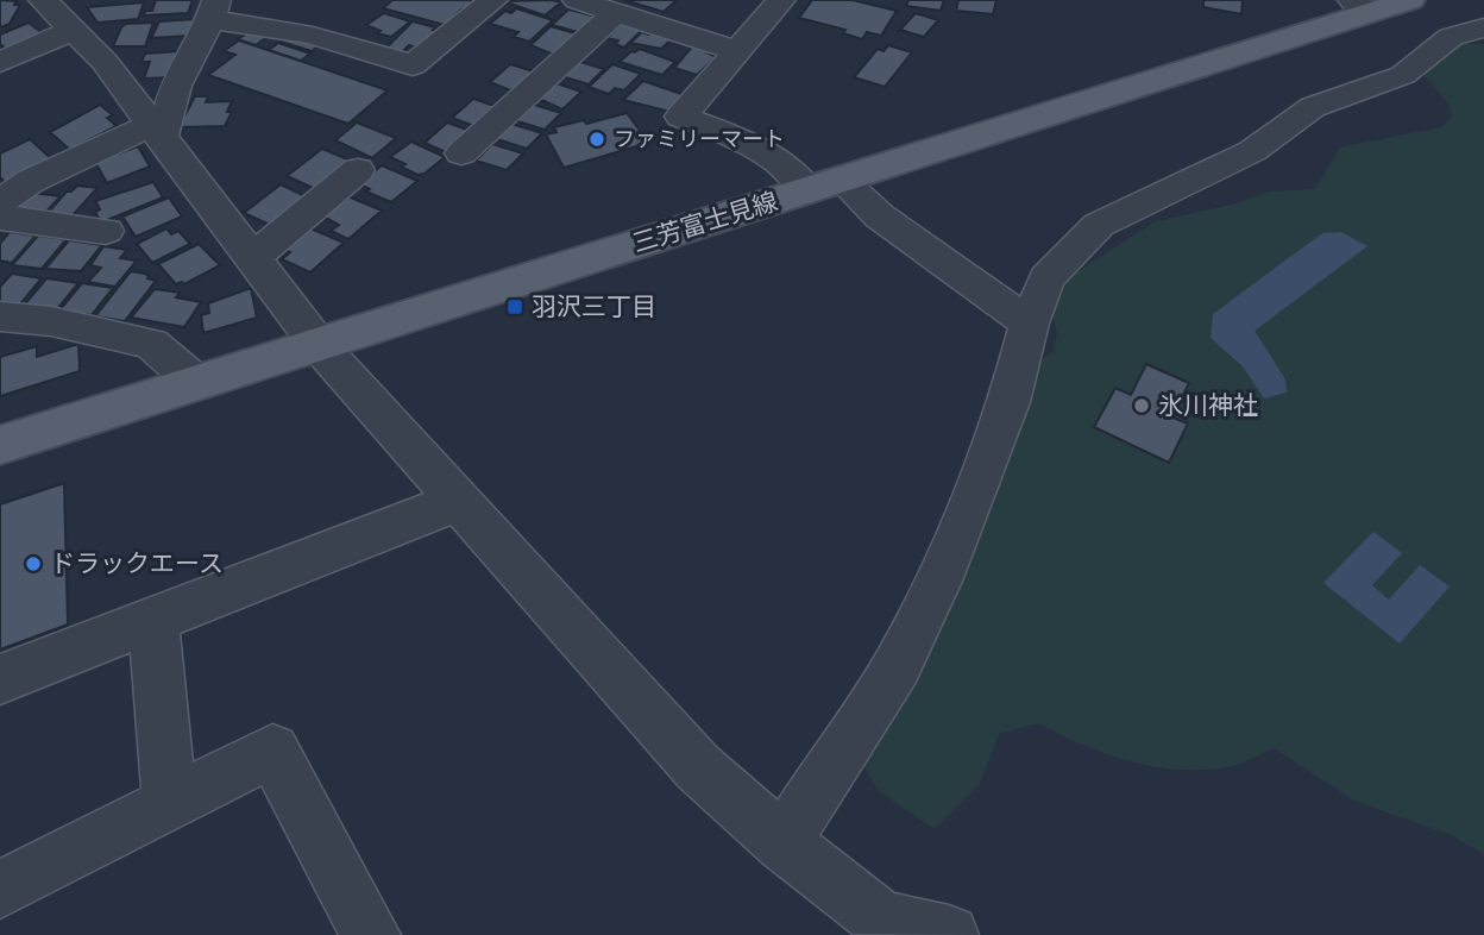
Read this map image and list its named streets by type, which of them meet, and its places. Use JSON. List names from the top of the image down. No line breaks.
{"streets":{"main road":["三芳富士見線"]},"places":{"other":["ファミリーマート","氷川神社","ドラックエース"],"transit":["羽沢三丁目"]}}
